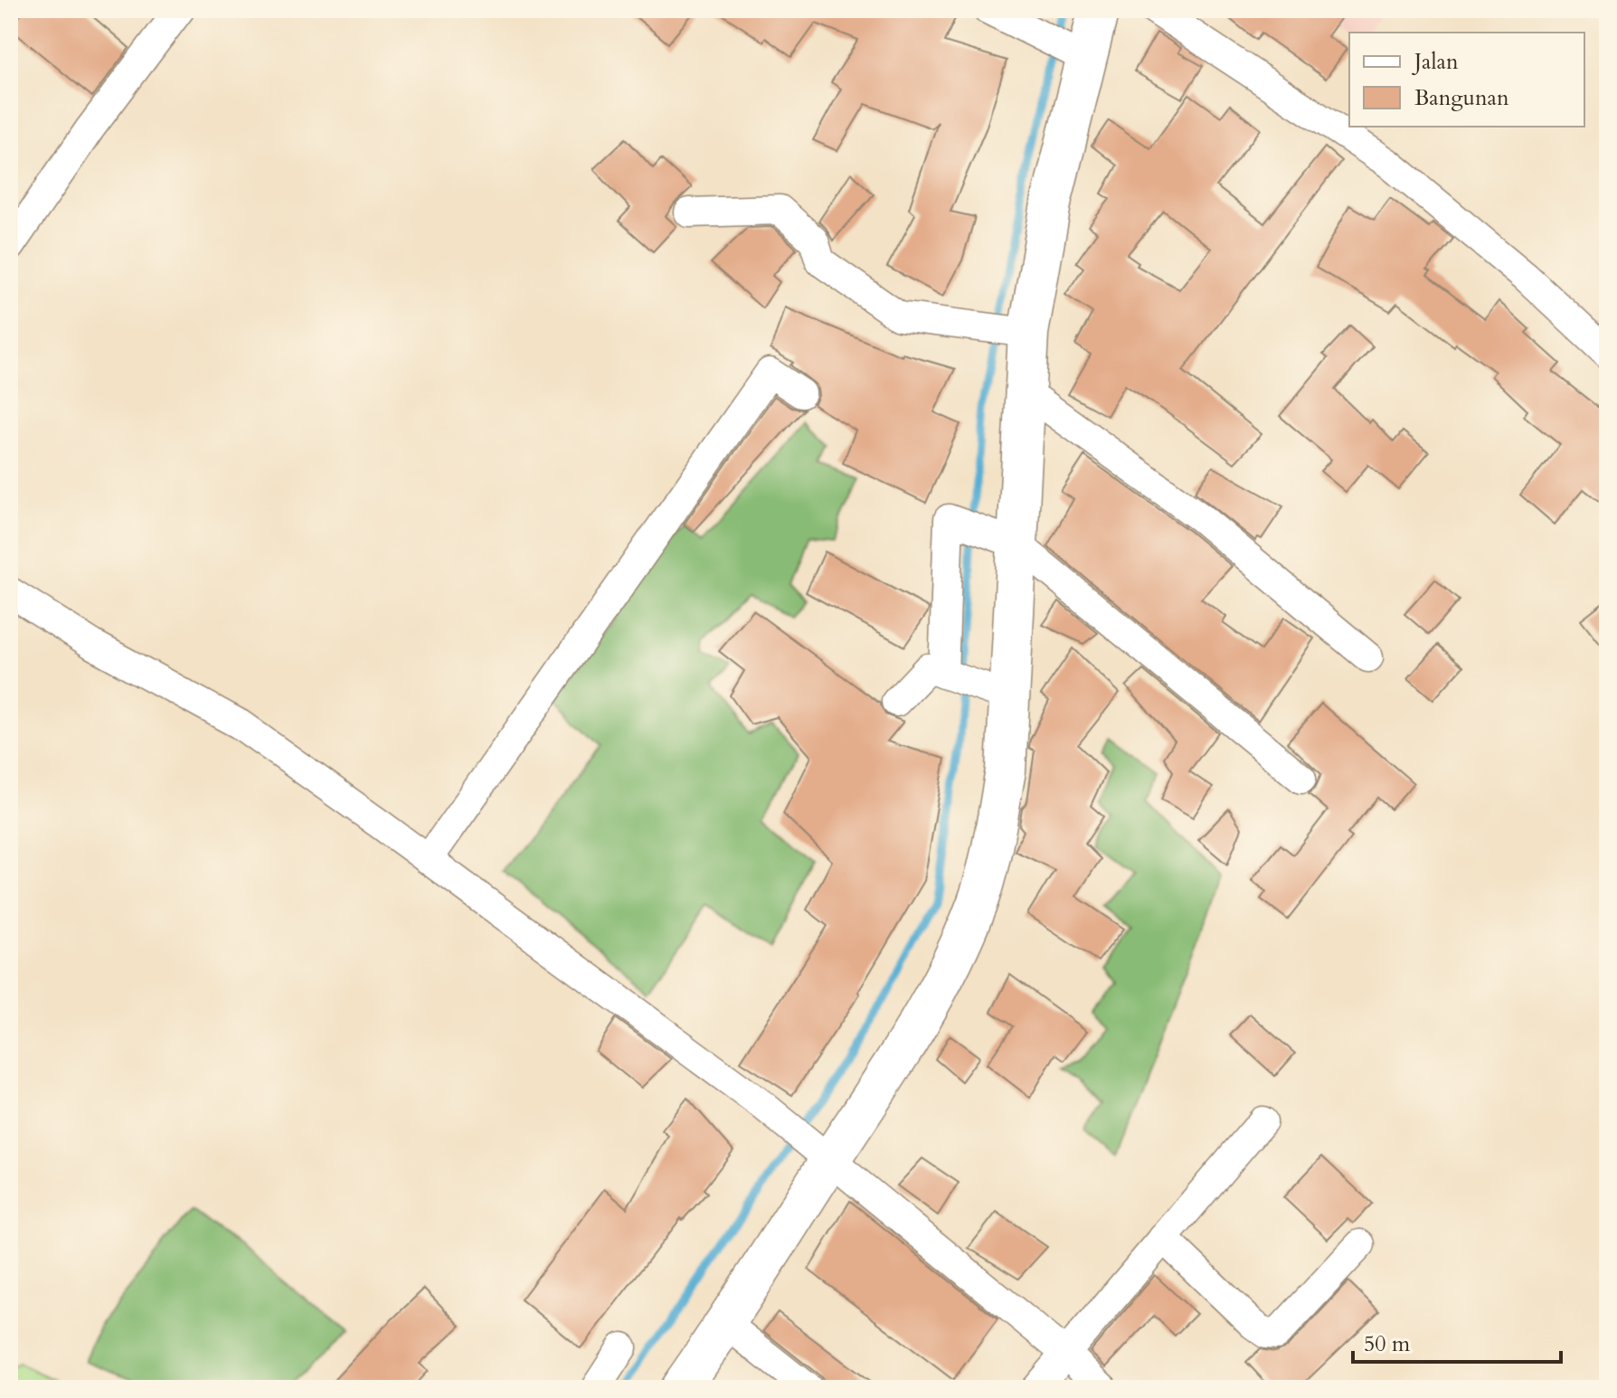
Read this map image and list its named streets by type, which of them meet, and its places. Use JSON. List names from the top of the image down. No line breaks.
{"legend":["Jalan","Bangunan"],"scale_bar":"50 m"}
